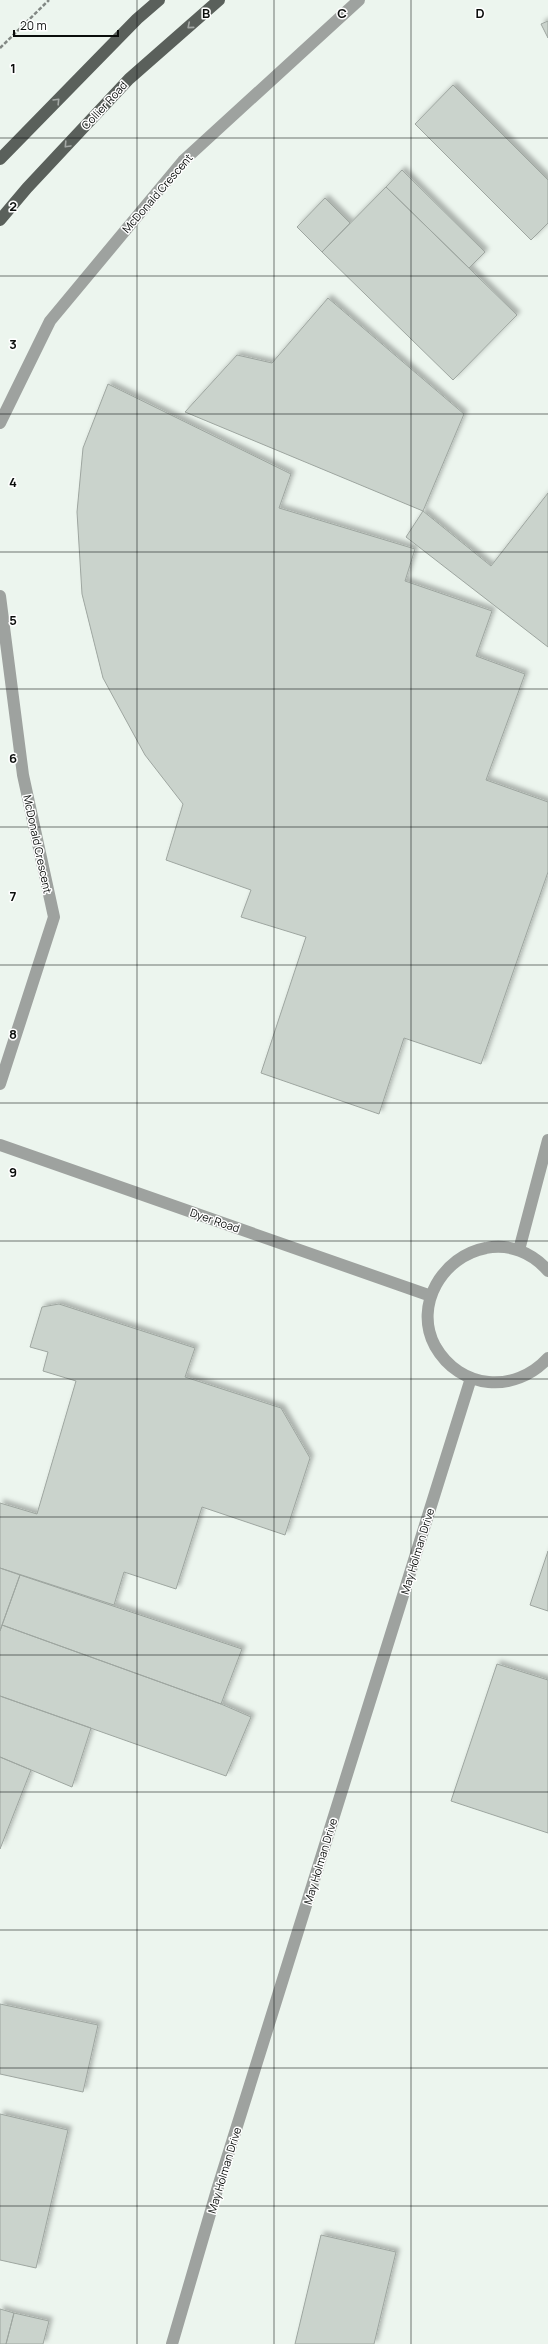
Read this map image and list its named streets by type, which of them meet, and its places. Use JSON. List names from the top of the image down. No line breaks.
{"streets":{"main road":["Collier Road"],"street":["McDonald Crescent","Dyer Road","May Holman Drive"]},"scale_bar":"20 m","grid":{"columns":["B","C","D"],"rows":["1","2","3","4","5","6","7","8","9"]}}
